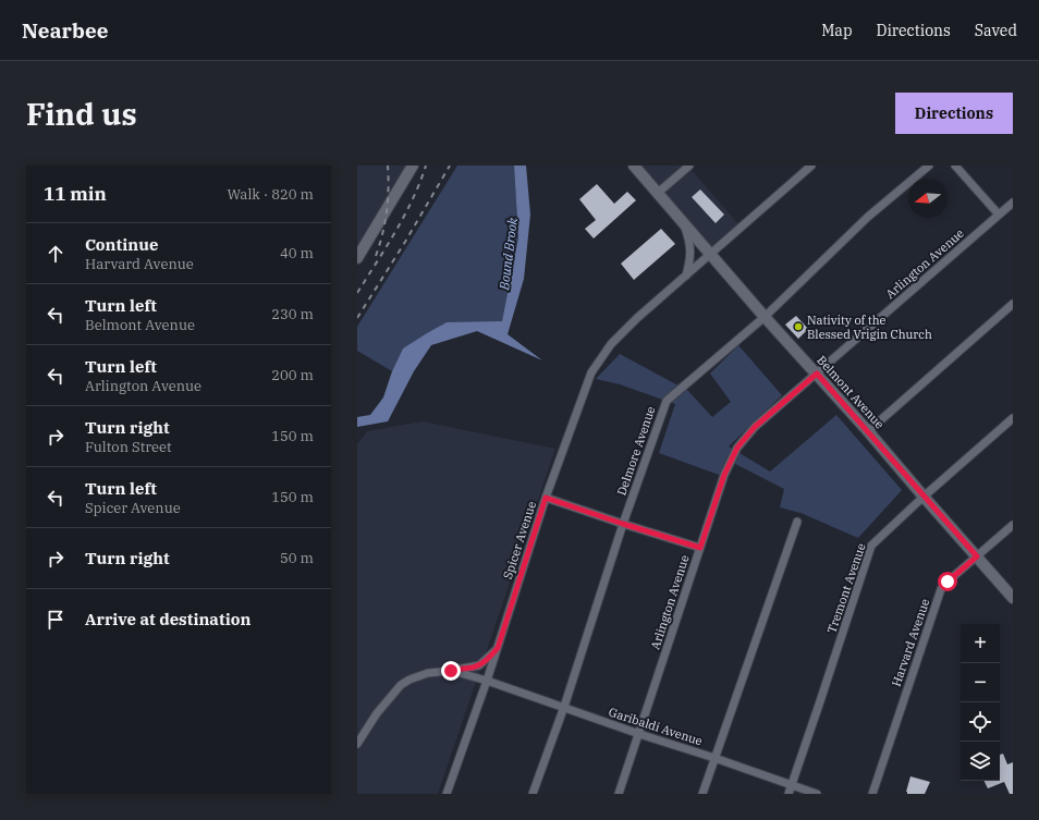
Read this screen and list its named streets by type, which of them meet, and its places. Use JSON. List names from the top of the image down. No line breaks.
{"streets":{"street":["Arlington Avenue","Belmont Avenue","Delmore Avenue","Spicer Avenue","Tremont Avenue","Harvard Avenue","Garibaldi Avenue"]},"crossings":[["Arlington Avenue","Belmont Avenue"],["Arlington Avenue","Garibaldi Avenue"],["Belmont Avenue","Delmore Avenue"],["Belmont Avenue","Spicer Avenue"],["Belmont Avenue","Tremont Avenue"],["Belmont Avenue","Harvard Avenue"],["Delmore Avenue","Garibaldi Avenue"],["Spicer Avenue","Garibaldi Avenue"],["Tremont Avenue","Garibaldi Avenue"]],"water":["Bound Brook"],"places":["Nativity of the Blessed Vrigin Church"],"north":"left","page":{"header":"Nearbee","nav":["Map","Directions","Saved"],"buttons":"Directions","title":"Find us","heading":["11 min","Walk · 820 m"],"list":[["Continue","Harvard Avenue","40 m"],["Turn left","Belmont Avenue","230 m"],["Turn left","Arlington Avenue","200 m"],["Turn right","Fulton Street","150 m"],["Turn left","Spicer Avenue","150 m"],["Turn right","50 m"],"Arrive at destination"],"map_buttons":["+","−"]}}
